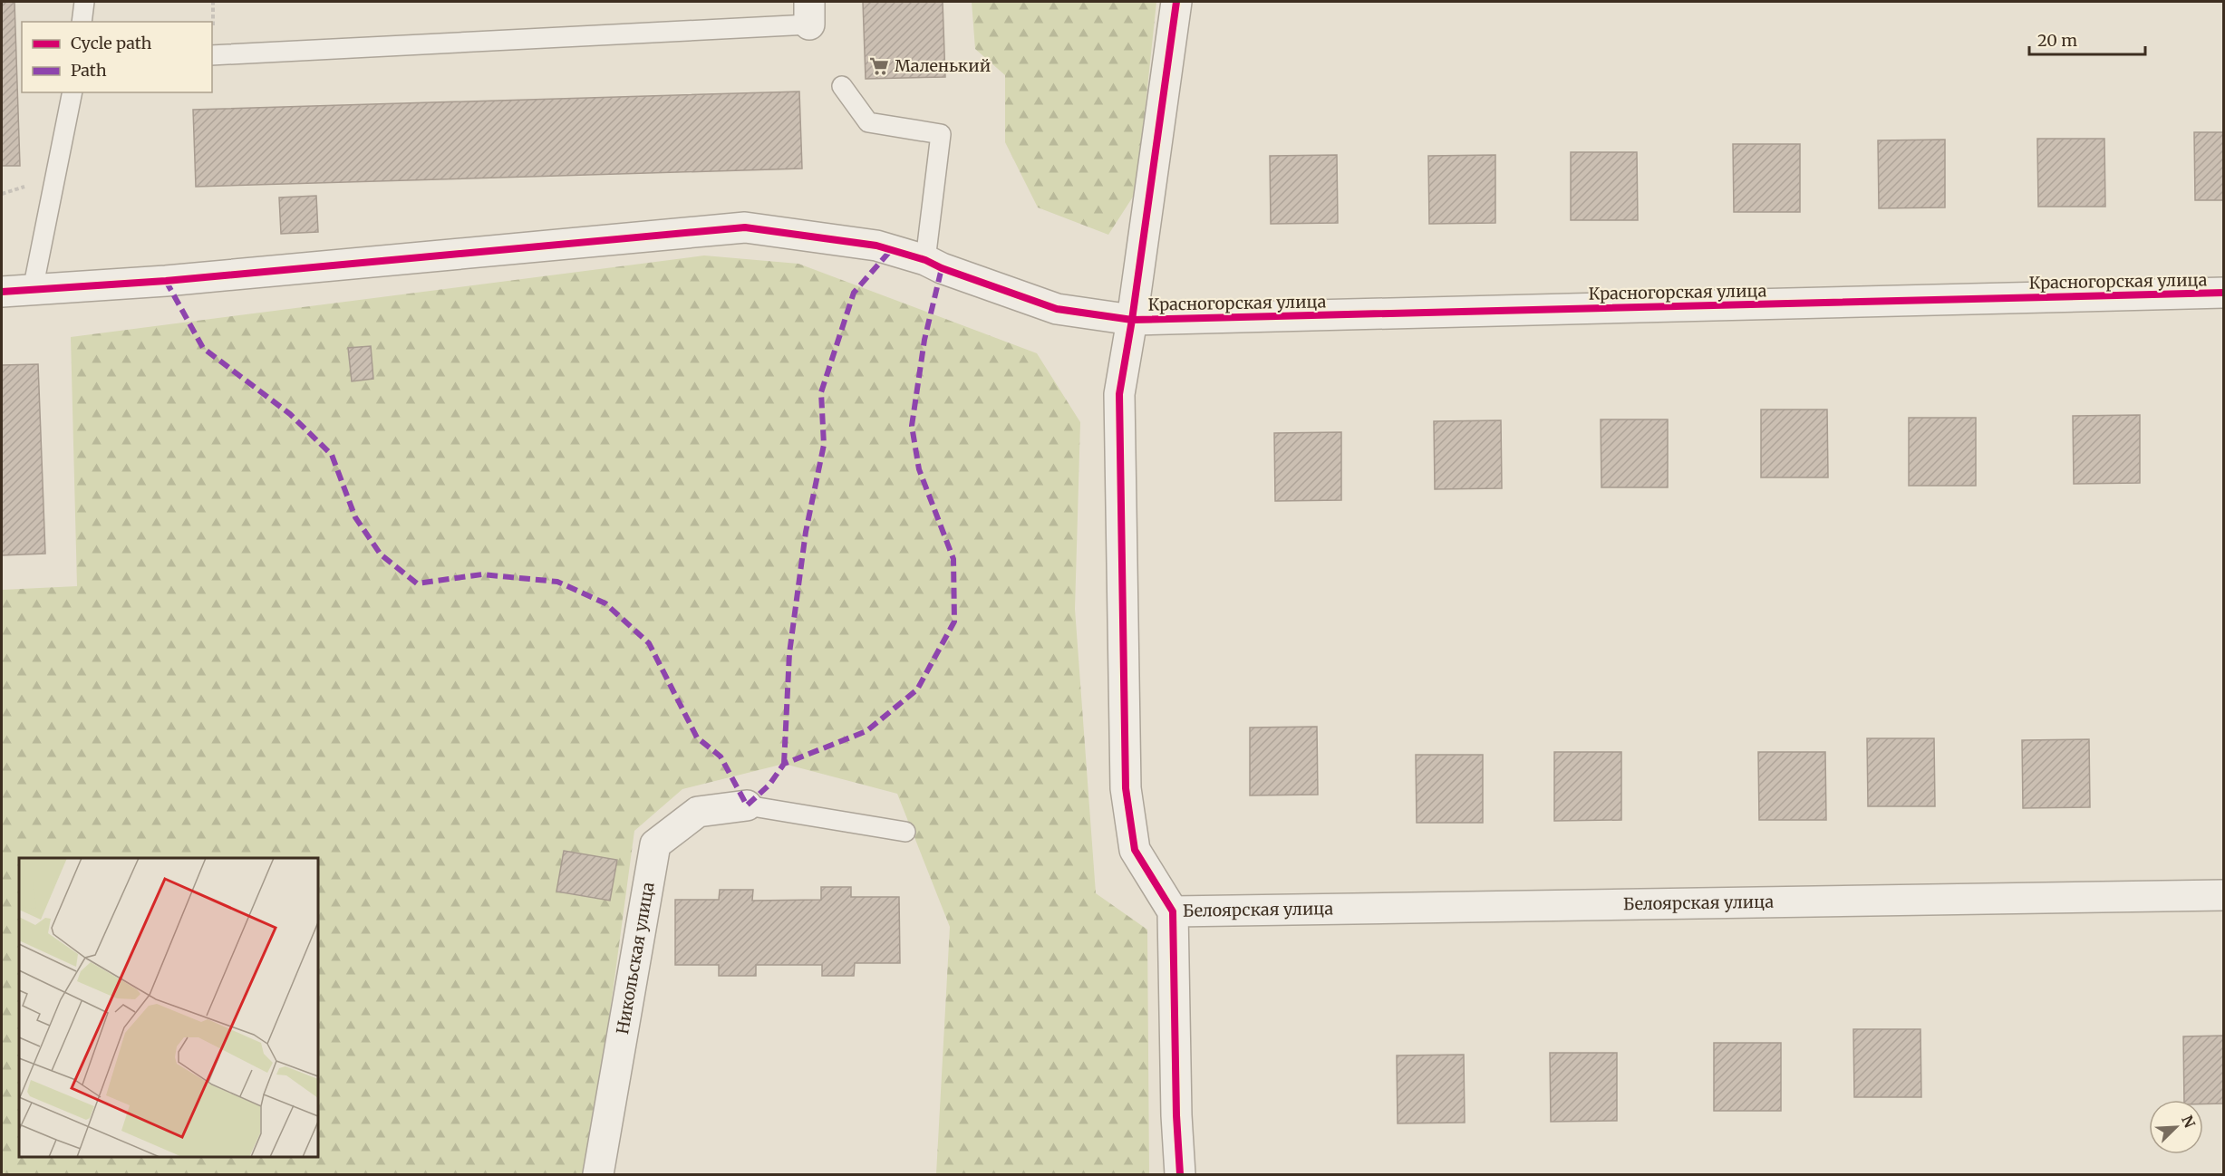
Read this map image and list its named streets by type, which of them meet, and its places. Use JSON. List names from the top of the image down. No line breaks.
{"streets":{"street":["Красногорская улица","Белоярская улица","Никольская улица"]},"places":{"supermarket":["Маленький"]},"legend":["Cycle path","Path"],"scale_bar":"20 m","north":"top right"}
